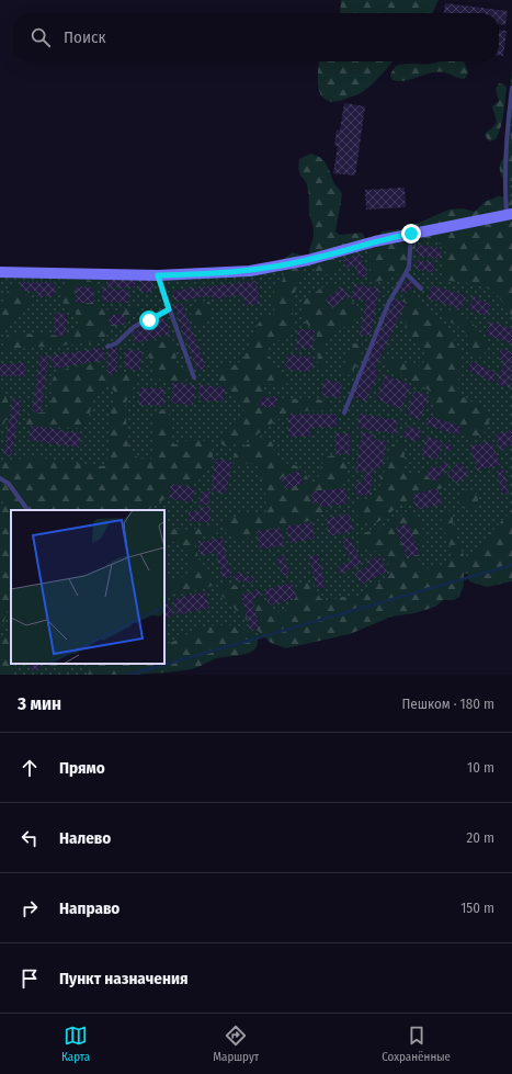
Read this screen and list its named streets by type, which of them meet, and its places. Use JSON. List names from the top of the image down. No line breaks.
{"page":{"search":"Поиск","heading":["3 мин","Пешком · 180 m"],"list":[["Прямо","10 m"],["Налево","20 m"],["Направо","150 m"],"Пункт назначения"],"nav":["Карта","Маршрут","Сохранённые"]}}
